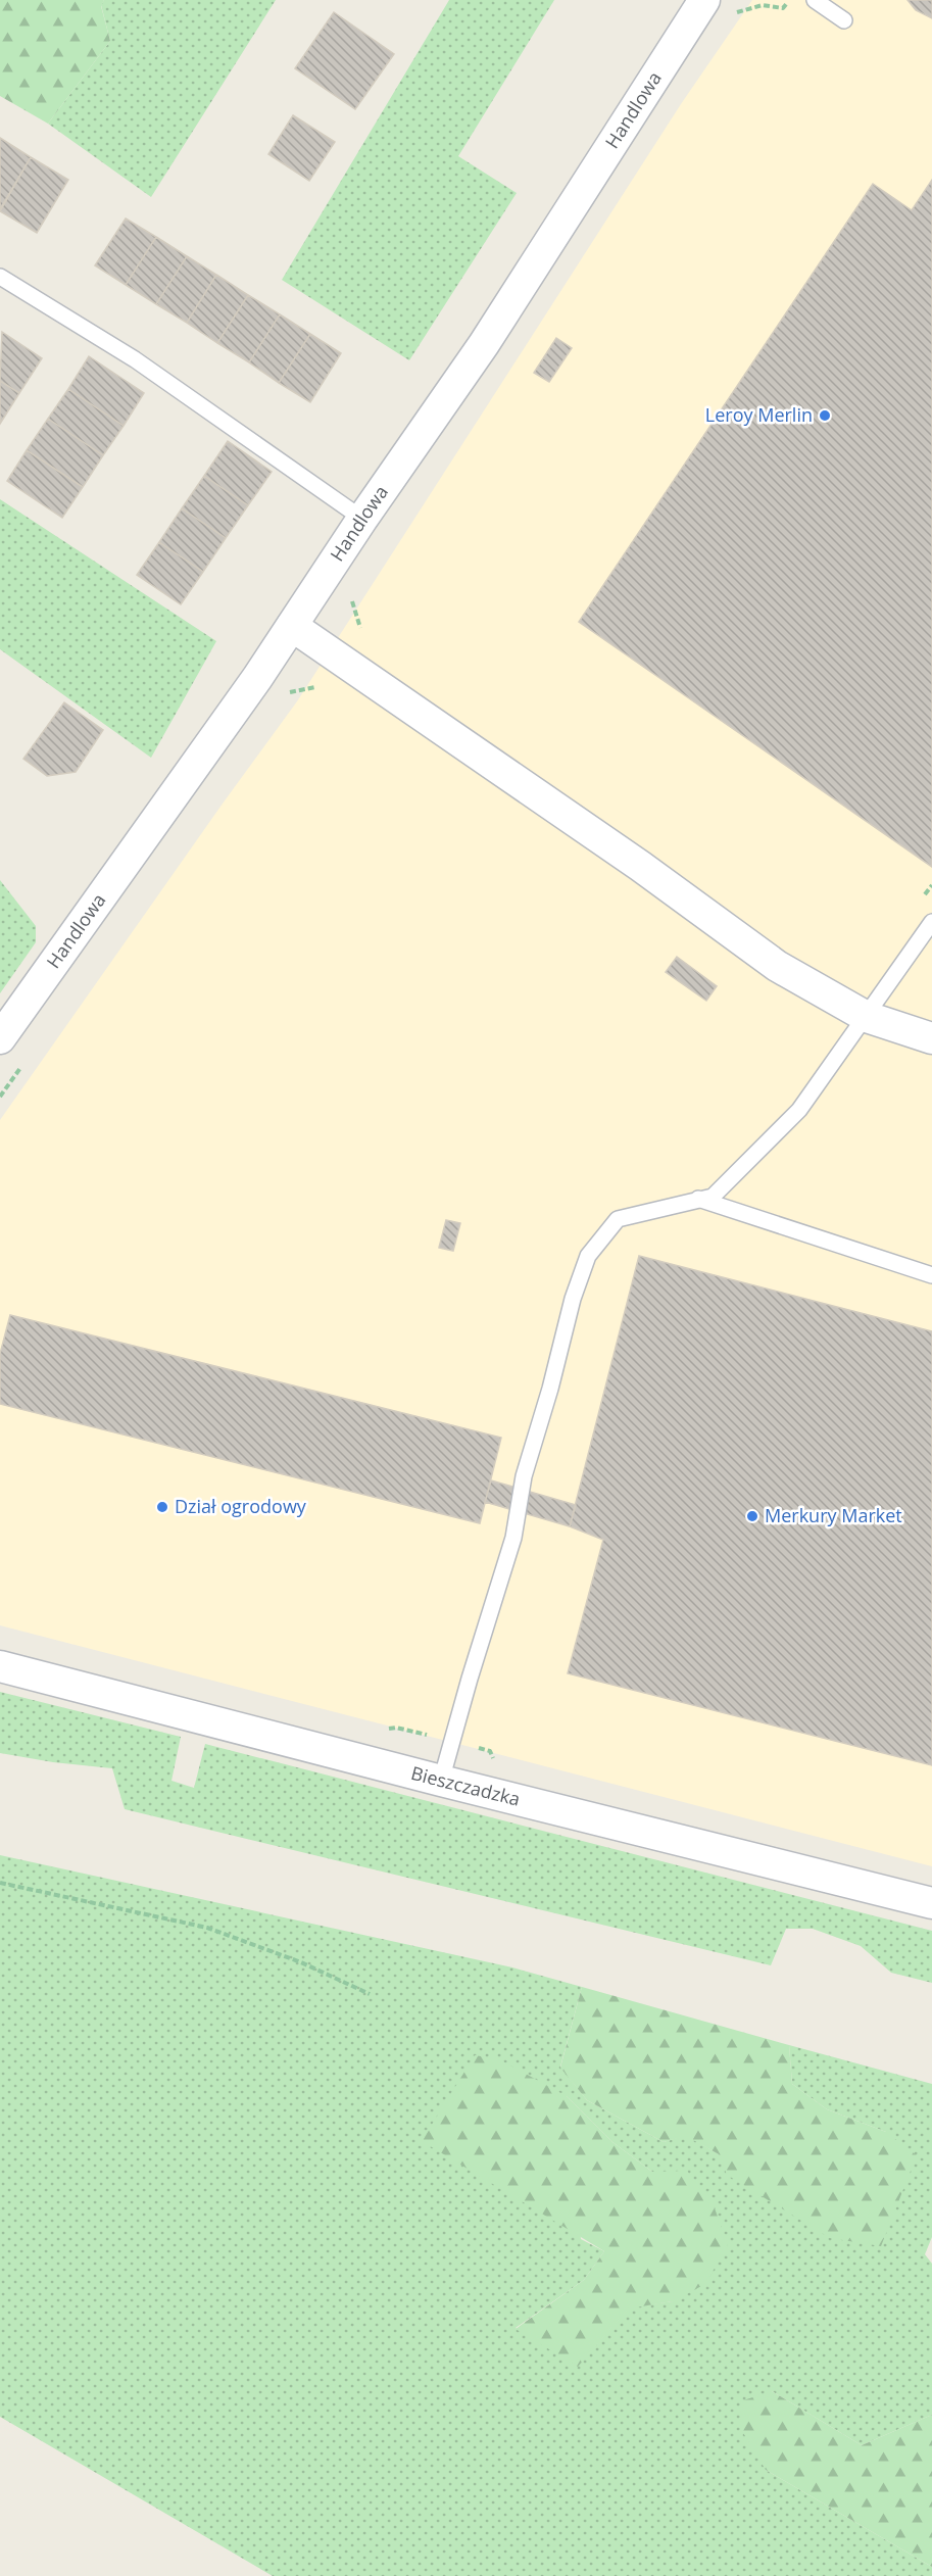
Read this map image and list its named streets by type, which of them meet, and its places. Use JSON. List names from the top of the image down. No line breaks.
{"streets":{"street":["Handlowa","Bieszczadzka"]},"places":["Leroy Merlin","Dział ogrodowy","Merkury Market"]}
